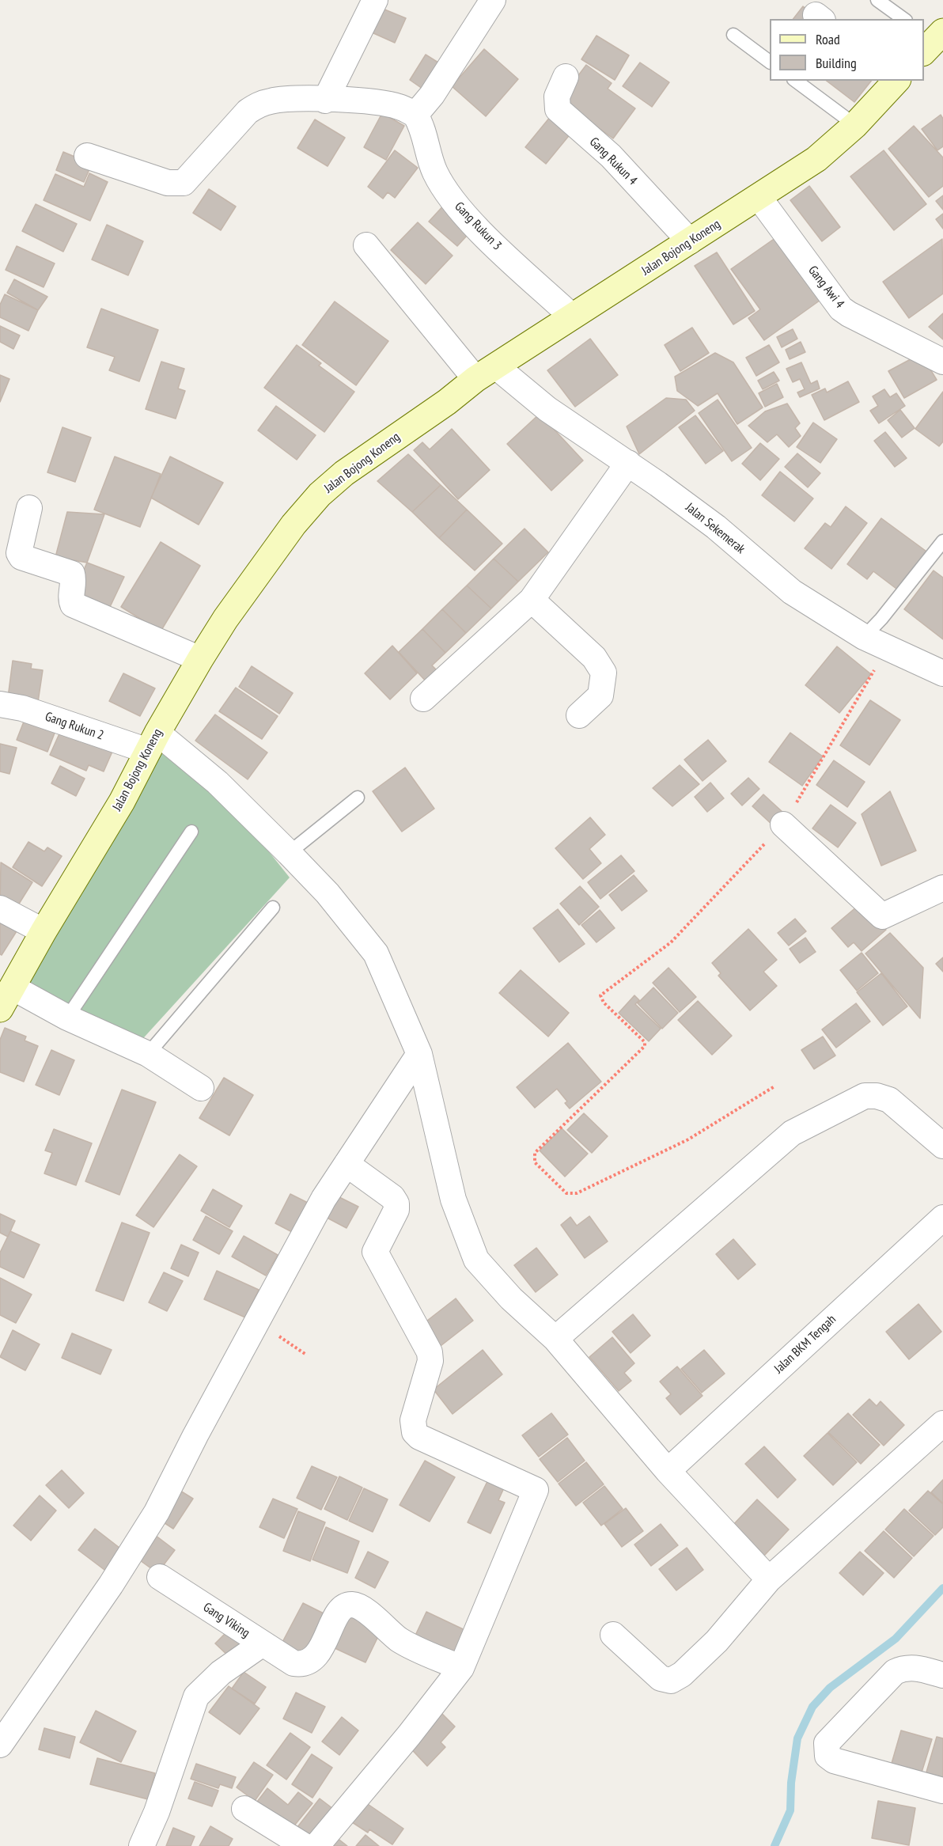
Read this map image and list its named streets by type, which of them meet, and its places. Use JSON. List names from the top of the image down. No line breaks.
{"streets":{"street":["Gang Rukun 4","Gang Rukun 3","Jalan Bojong Koneng","Gang Awi 4","Jalan Sekemerak","Gang Rukun 2","Jalan BKM Tengah","Gang Viking"]},"crossings":[["Gang Rukun 4","Jalan Bojong Koneng"],["Gang Rukun 3","Jalan Bojong Koneng"],["Jalan Bojong Koneng","Gang Awi 4"],["Jalan Bojong Koneng","Jalan Sekemerak"],["Jalan Bojong Koneng","Gang Rukun 2"]],"legend":["Road","Building"]}
